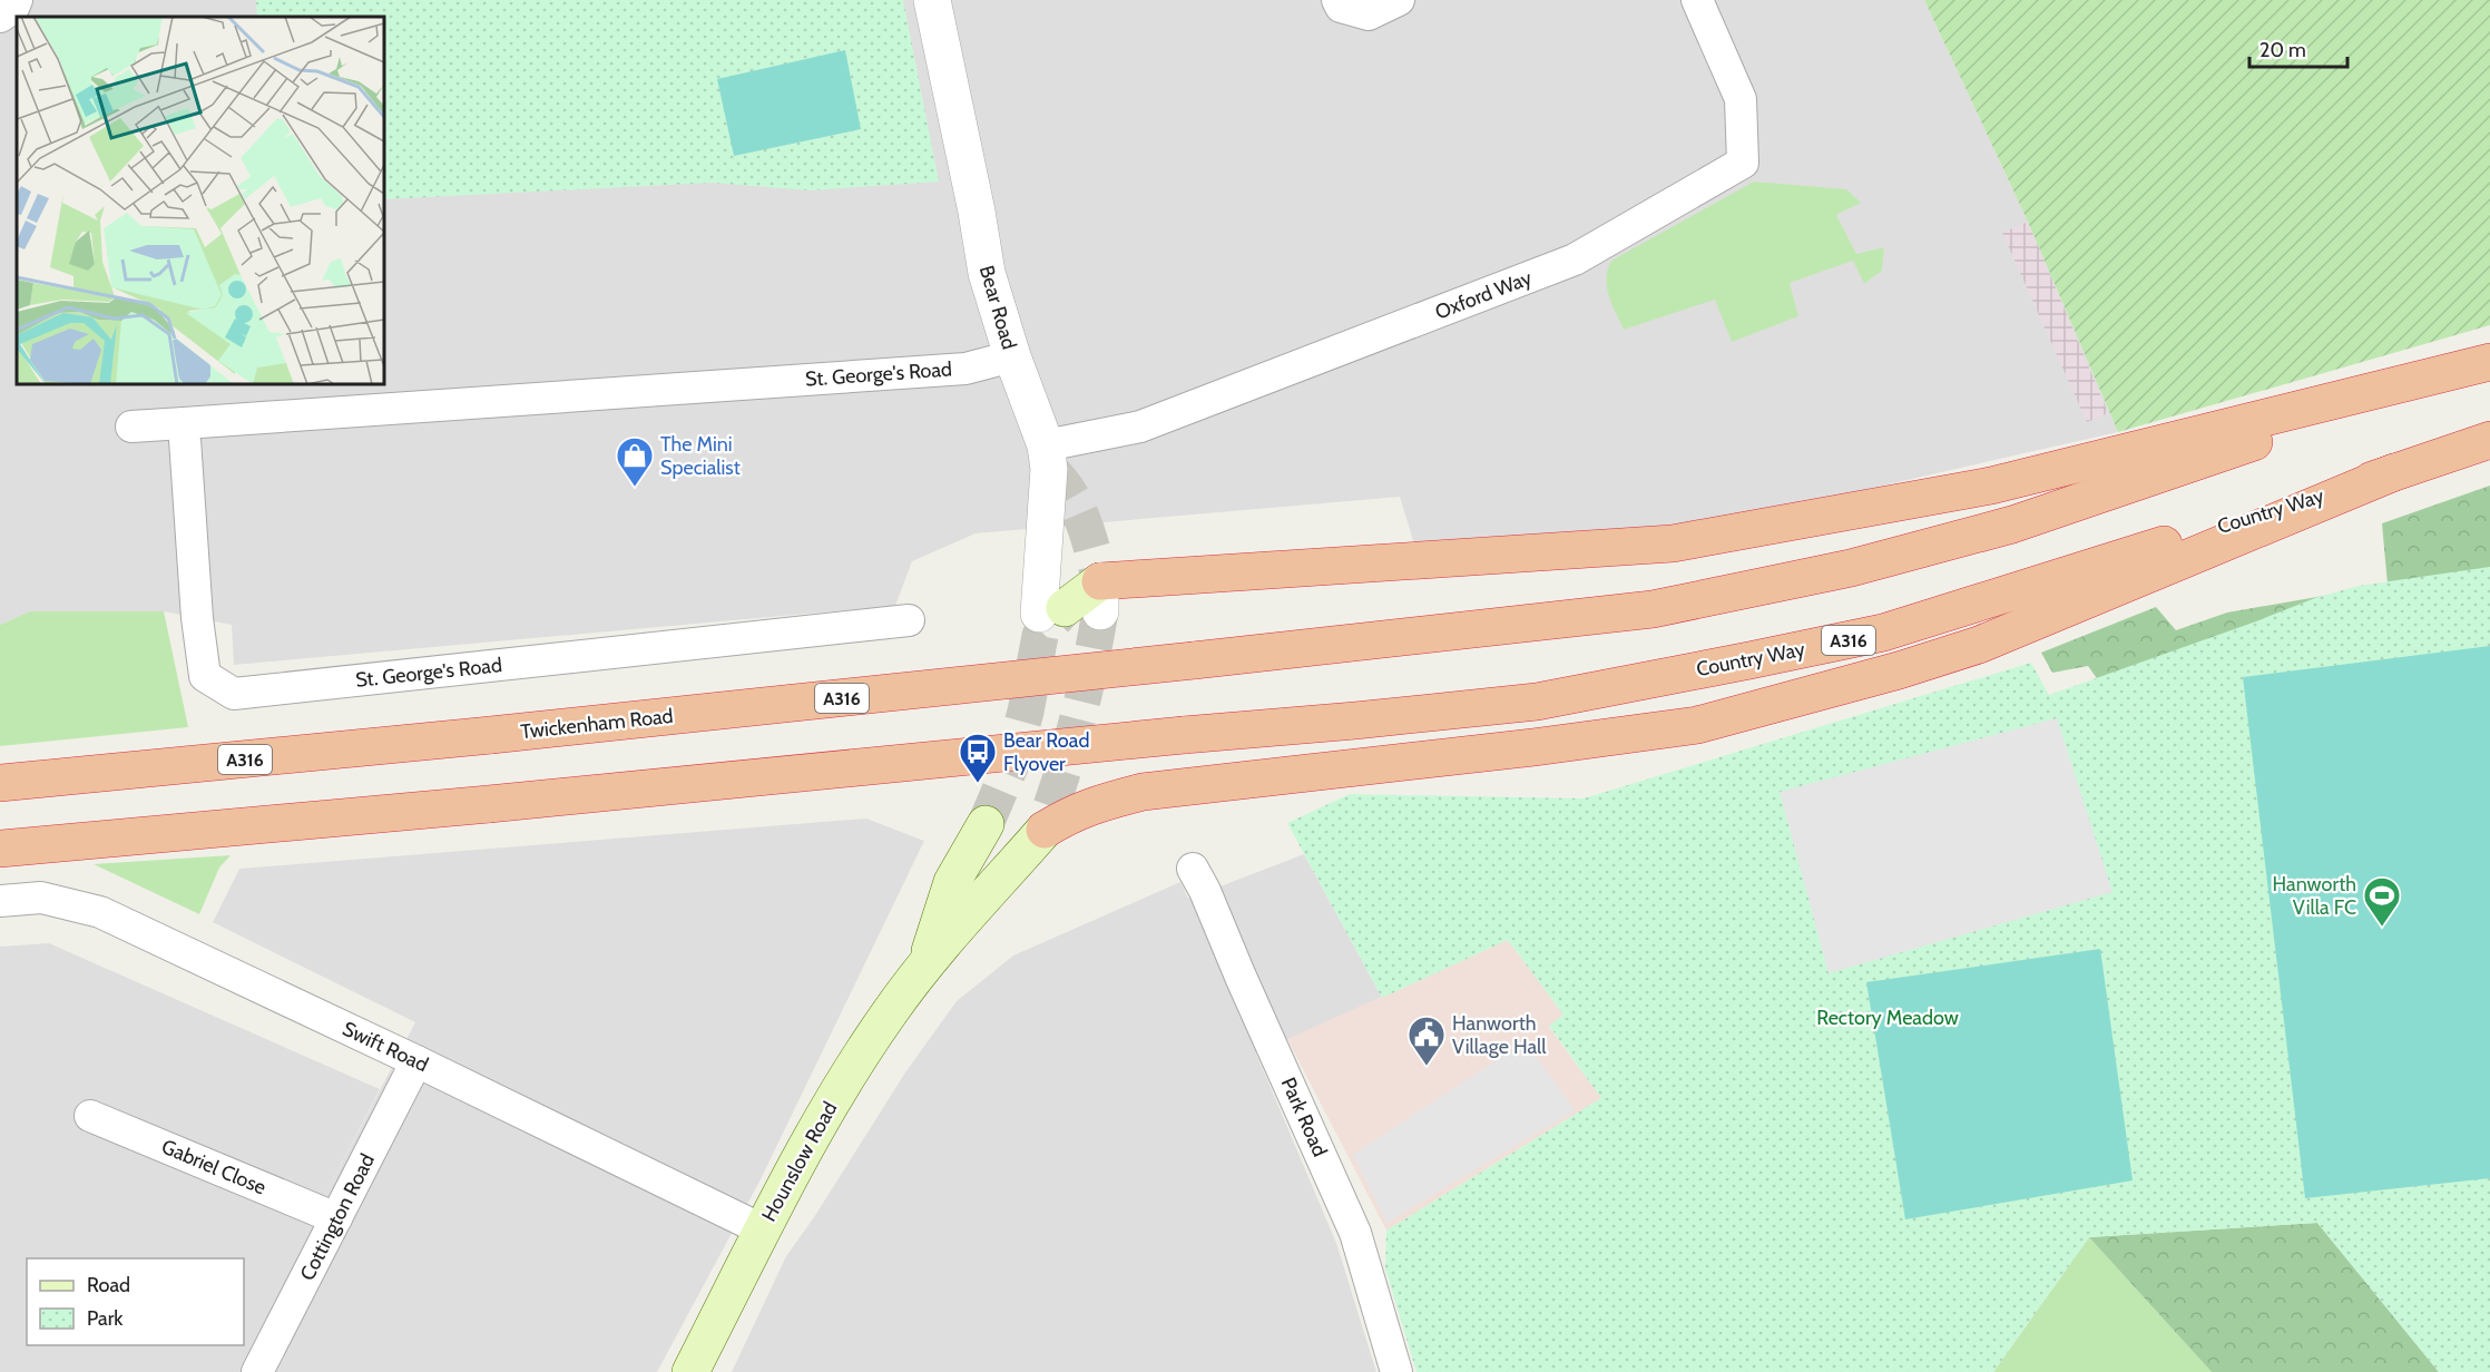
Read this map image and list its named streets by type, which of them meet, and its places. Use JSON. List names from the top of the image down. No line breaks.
{"streets":{"highway":["Country Way","A316","Twickenham Road"],"main road":["Hounslow Road"],"street":["Oxford Way","Bear Road","St. George's Road","Swift Road","Park Road","Gabriel Close","Cottington Road"]},"crossings":[["Oxford Way","Bear Road"],["Bear Road","St. George's Road"],["Swift Road","Hounslow Road"],["Swift Road","Cottington Road"],["Gabriel Close","Cottington Road"]],"parks":["Rectory Meadow"],"places":{"shop":["The Mini Specialist"],"bus stop":["Bear Road Flyover"],"sports":["Hanworth Villa FC"],"public building":["Hanworth Village Hall"]},"legend":["Road","Park"],"scale_bar":"20 m"}
